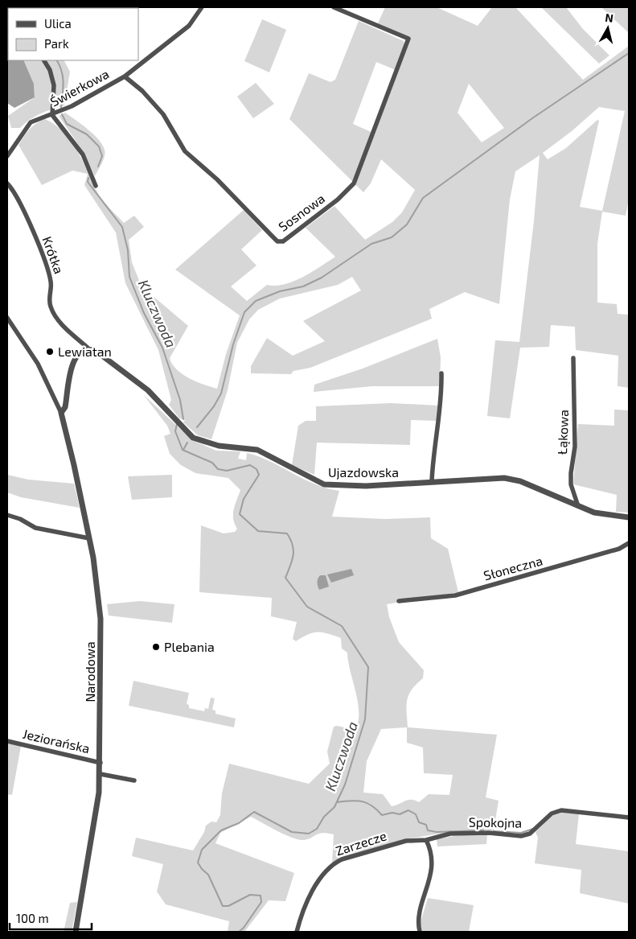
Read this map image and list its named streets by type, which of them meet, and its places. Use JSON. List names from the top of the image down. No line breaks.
{"streets":{"street":["Świerkowa","Sosnowa","Krótka","Łąkowa","Ujazdowska","Słoneczna","Narodowa","Jeziorańska","Spokojna","Zarzecze"]},"crossings":[["Świerkowa","Sosnowa"],["Krótka","Ujazdowska"],["Łąkowa","Ujazdowska"],["Narodowa","Jeziorańska"],["Spokojna","Zarzecze"]],"water":["Kluczwoda"],"places":["Lewiatan","Plebania"],"legend":["Ulica","Park"],"scale_bar":"100 m","north":"top"}
